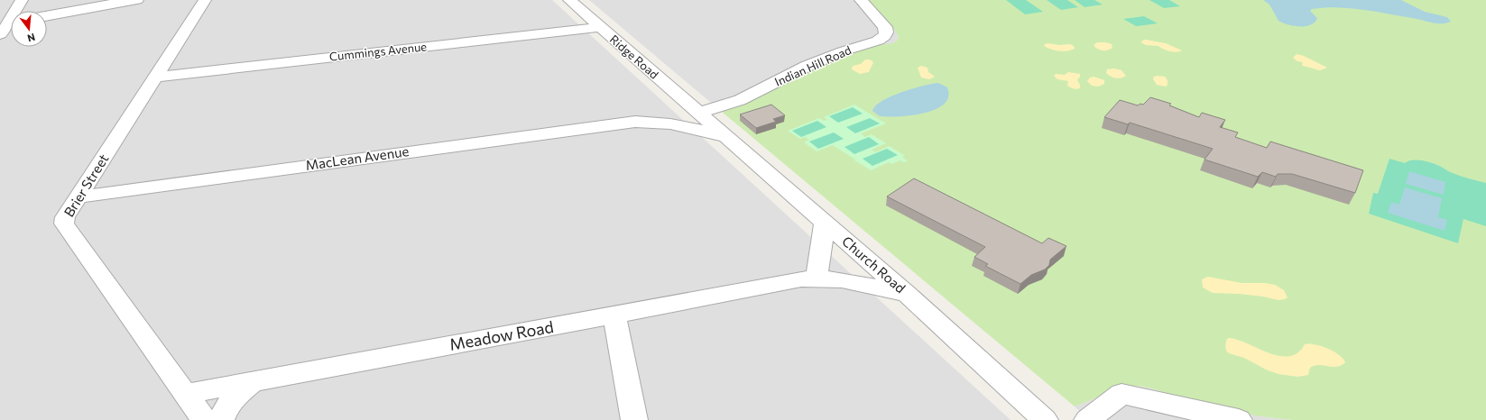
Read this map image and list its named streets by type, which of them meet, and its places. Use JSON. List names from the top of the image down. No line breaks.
{"streets":{"street":["Cummings Avenue","Ridge Road","Indian Hill Road","MacLean Avenue","Brier Street","Church Road","Meadow Road"]},"crossings":[["Cummings Avenue","Ridge Road"],["Cummings Avenue","Brier Street"],["Ridge Road","Indian Hill Road"],["Ridge Road","MacLean Avenue"],["Ridge Road","Church Road"],["Indian Hill Road","Church Road"],["MacLean Avenue","Brier Street"],["MacLean Avenue","Church Road"],["Brier Street","Meadow Road"],["Church Road","Meadow Road"]],"north":"bottom"}
